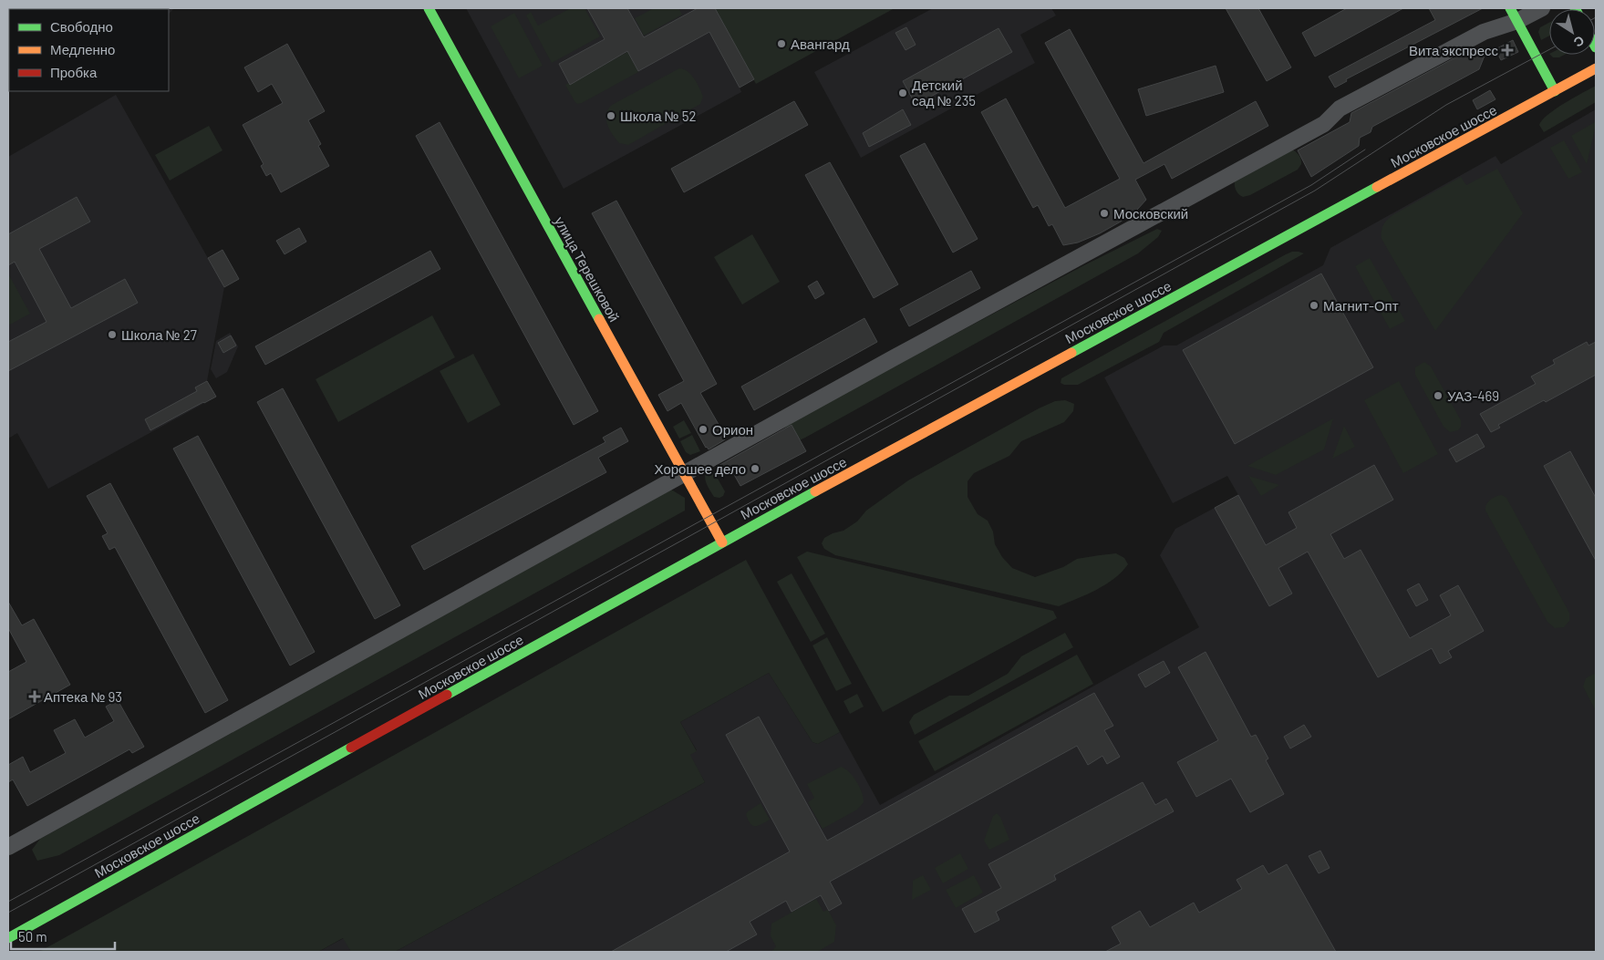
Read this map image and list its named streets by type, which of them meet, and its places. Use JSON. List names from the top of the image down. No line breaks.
{"streets":{"main road":["Московское шоссе","улица Терешковой"]},"crossings":[["Московское шоссе","улица Терешковой"]],"places":{"other":["Авангард","Детский сад № 235","Школа № 52","Московский","Магнит-Опт","Школа № 27","УАЗ-469","Орион","Хорошее дело"],"health":["Вита экспресс","Аптека № 93"]},"legend":["Свободно","Медленно","Пробка"],"scale_bar":"50 m","north":"bottom right"}
